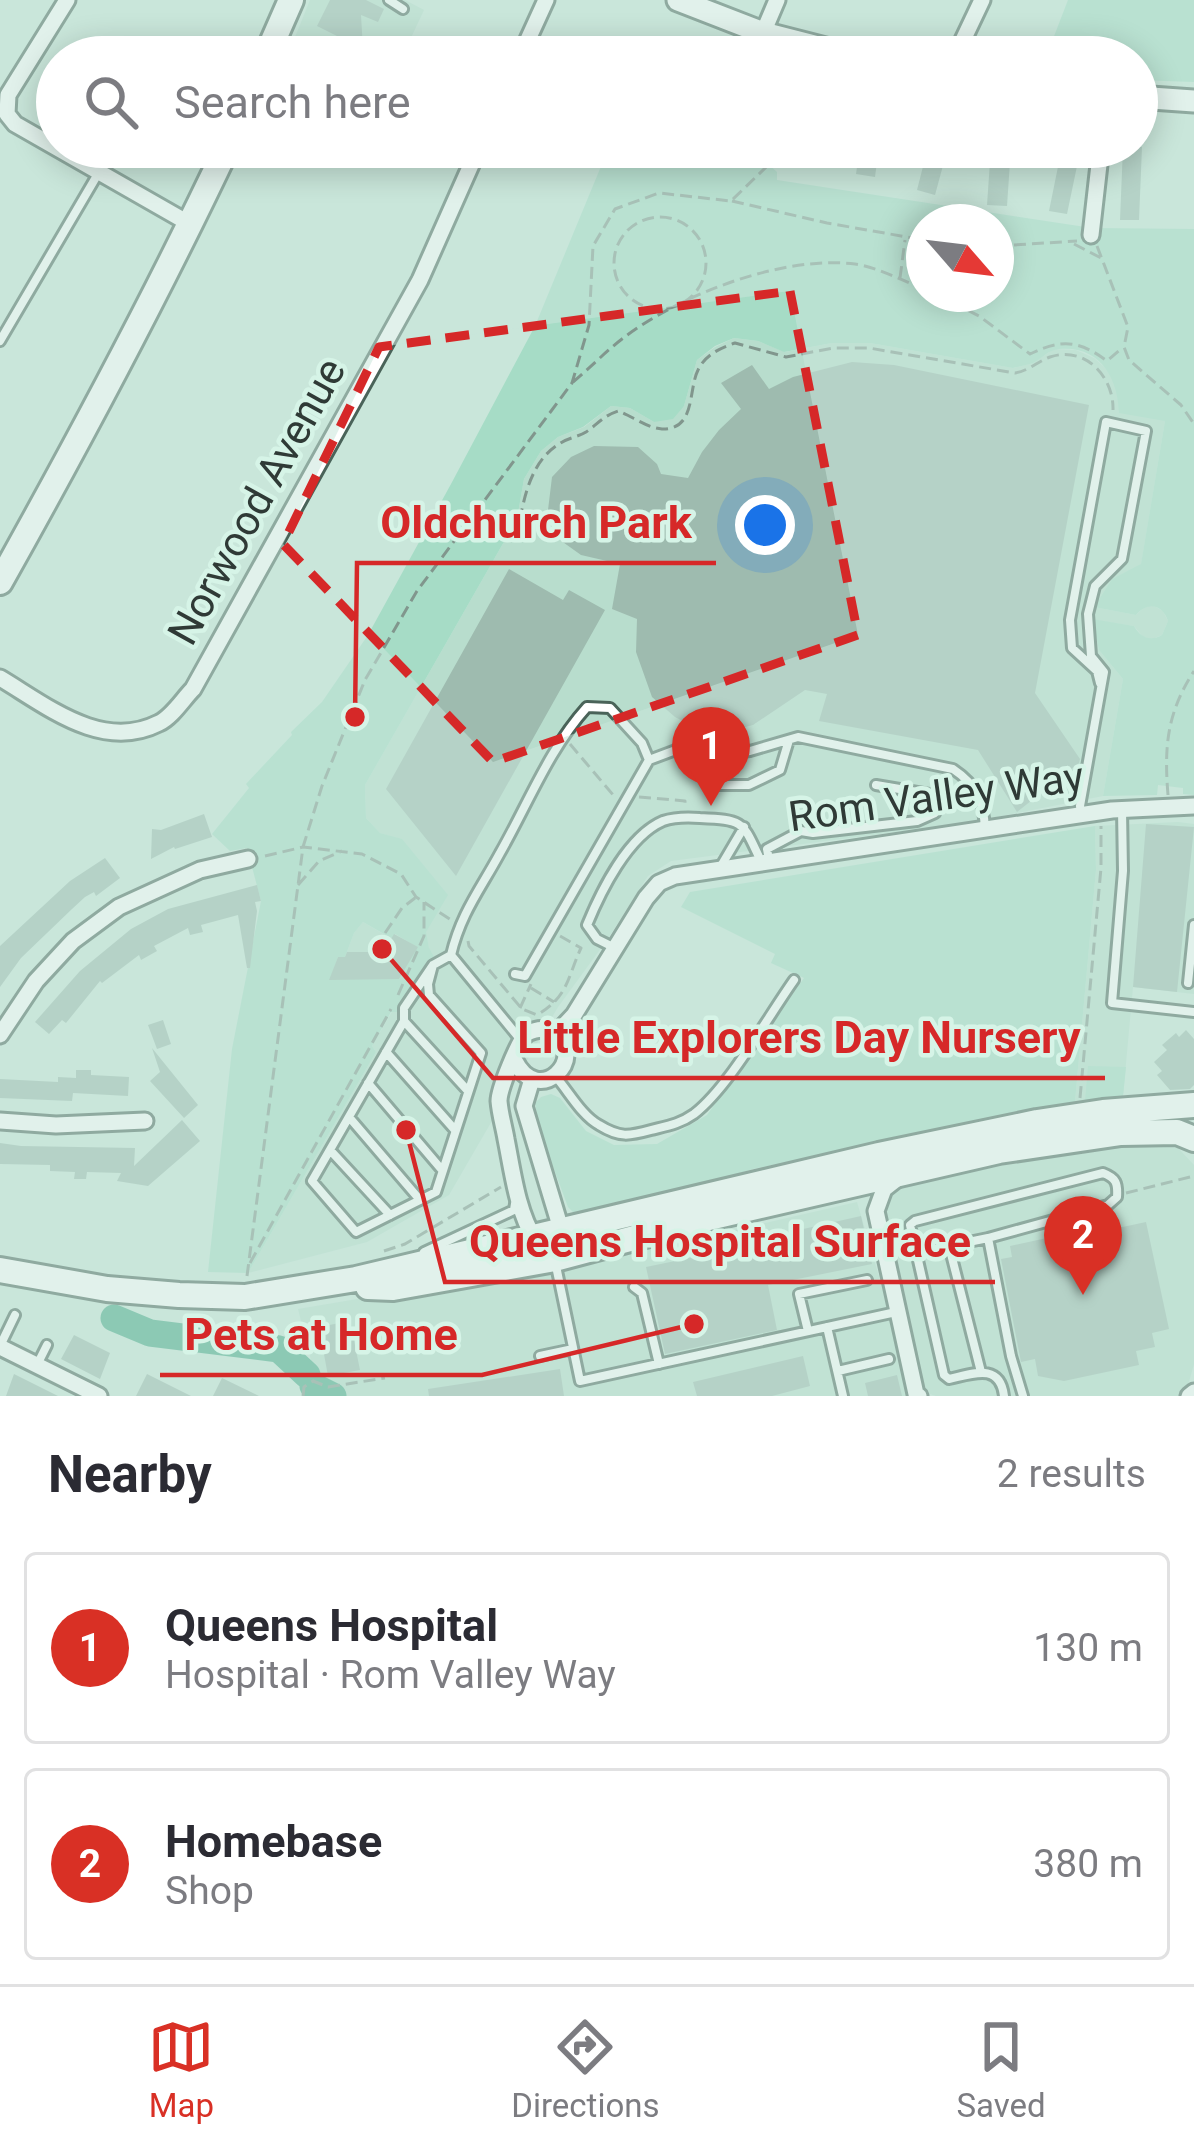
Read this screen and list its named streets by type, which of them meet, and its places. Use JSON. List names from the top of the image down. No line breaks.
{"streets":{"street":["Norwood Avenue","Rom Valley Way"]},"places":["Oldchurch Park","Little Explorers Day Nursery","Queens Hospital Surface","Pets at Home"],"north":"bottom right","page":{"search":"Search here","pins":["1","2"],"heading":["Nearby","2 results"],"list":[{"mark":"1","name":"Queens Hospital","note":"Hospital · Rom Valley Way","value":"130 m"},{"mark":"2","name":"Homebase","note":"Shop","value":"380 m"}],"nav":["Map","Directions","Saved"]}}
